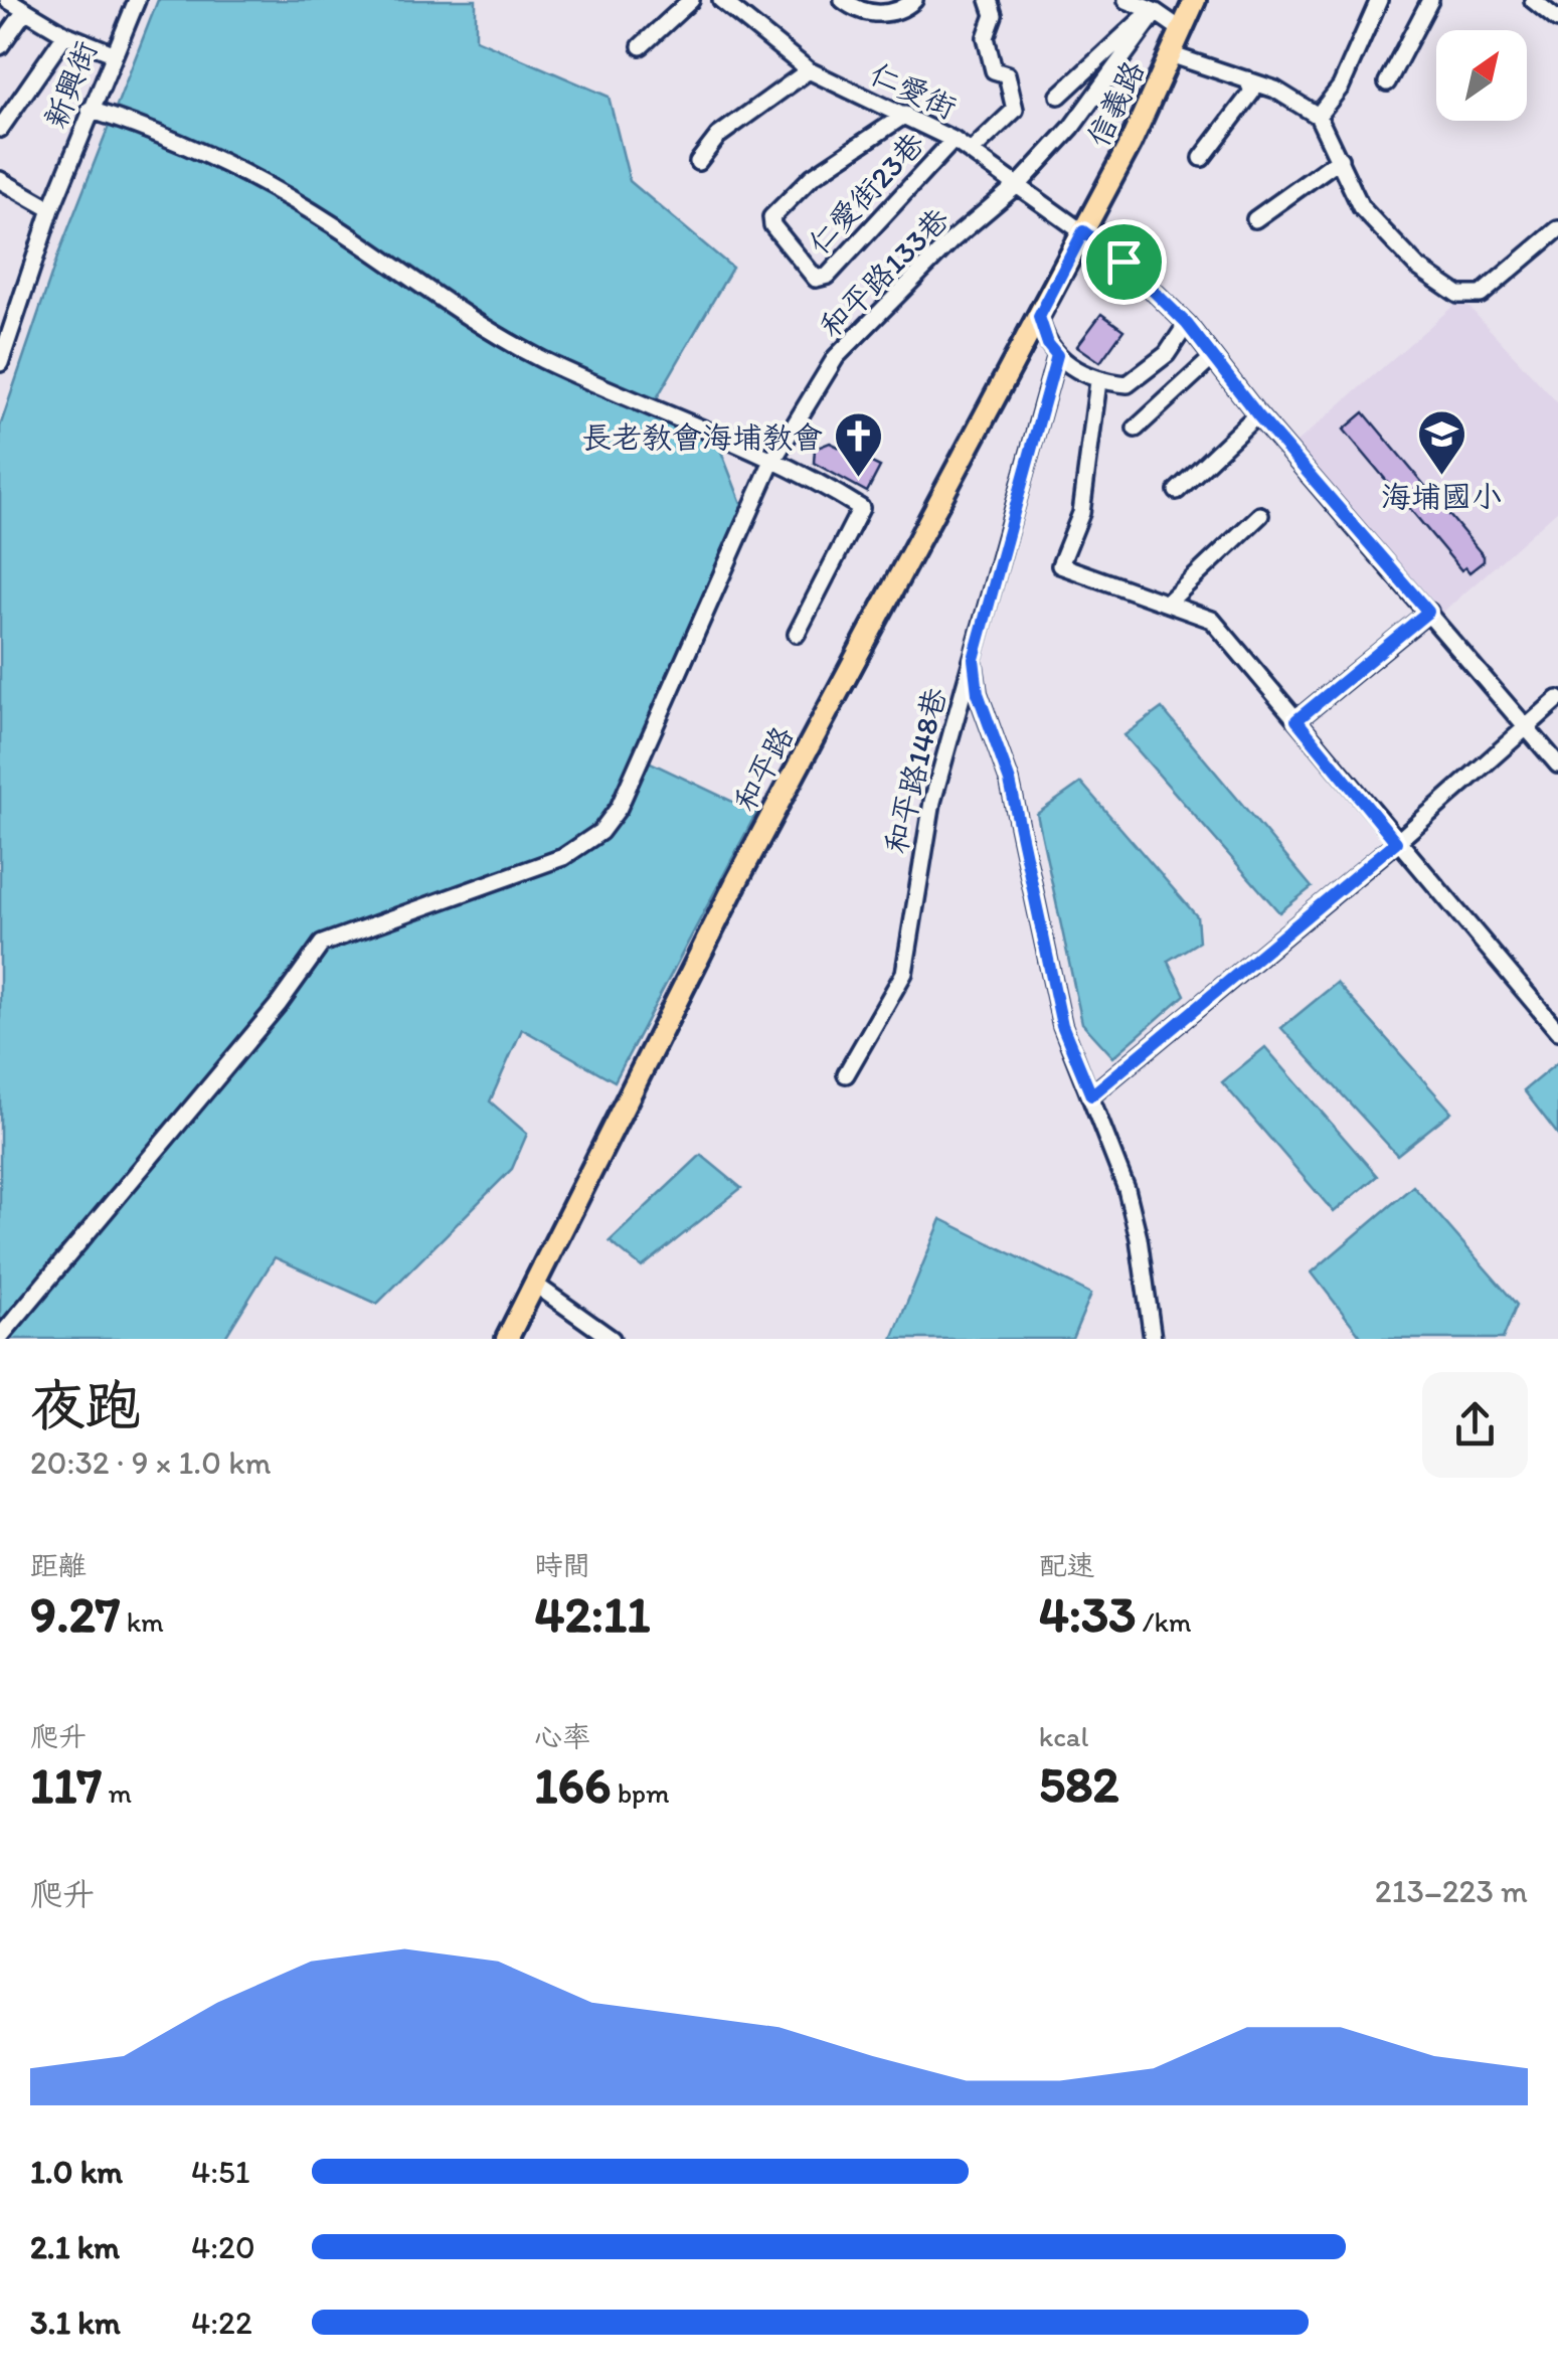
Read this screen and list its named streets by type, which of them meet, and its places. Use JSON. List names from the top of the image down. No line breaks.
{"streets":{"main road":["信義路","和平路"],"street":["新興街","仁愛街","仁愛街23巷","和平路133巷","和平路148巷"]},"crossings":[["仁愛街","信義路"],["仁愛街","仁愛街23巷"],["仁愛街","和平路133巷"],["仁愛街","和平路"],["信義路","和平路"]],"places":{"school or university":["海埔國小"],"church":["長老教會海埔教會"]},"north":"top right","page":{"heading":["夜跑","20:32 · 9 × 1.0 km"],"stats":[["距離","9.27 km"],["時間","42:11"],["配速","4:33 /km"],["爬升","117 m"],["心率","166 bpm"],["kcal","582"]],"chart":["爬升","213–223 m"],"list":[{"name":"1.0 km","note":"4:51"},{"name":"2.1 km","note":"4:20"},{"name":"3.1 km","note":"4:22"}]}}
